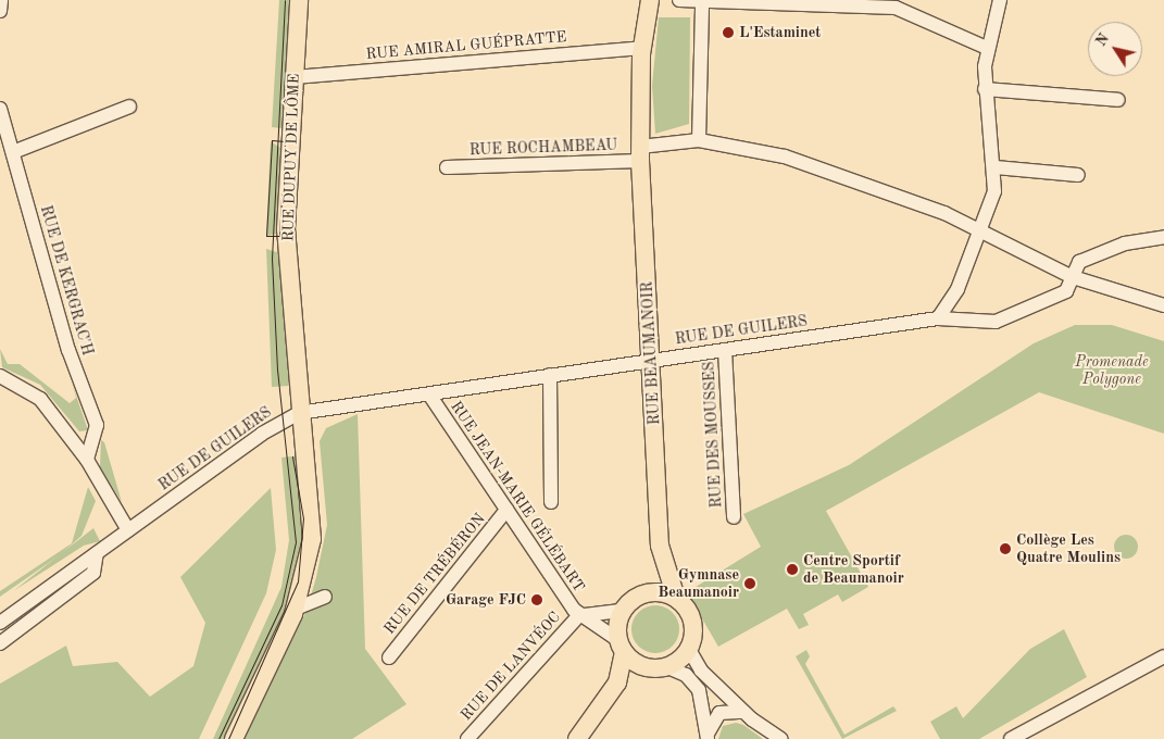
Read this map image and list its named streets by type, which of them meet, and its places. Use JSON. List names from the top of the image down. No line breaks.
{"streets":{"main road":["RUE DUPUY DE LÔME","RUE BEAUMANOIR"],"street":["RUE AMIRAL GUÉPRATTE","RUE ROCHAMBEAU","RUE DE KERGRAC'H","RUE DE GUILERS","RUE DES MOUSSES","RUE JEAN-MARIE GÉLÉBART","RUE DE TRÉBÉRON","RUE DE LANVÉOC"]},"crossings":[["RUE AMIRAL GUÉPRATTE","RUE DUPUY DE LÔME"],["RUE AMIRAL GUÉPRATTE","RUE BEAUMANOIR"],["RUE ROCHAMBEAU","RUE DE GUILERS"],["RUE ROCHAMBEAU","RUE BEAUMANOIR"],["RUE DUPUY DE LÔME","RUE DE GUILERS"],["RUE DE GUILERS","RUE BEAUMANOIR"],["RUE DE GUILERS","RUE DES MOUSSES"],["RUE DE GUILERS","RUE JEAN-MARIE GÉLÉBART"],["RUE JEAN-MARIE GÉLÉBART","RUE DE TRÉBÉRON"],["RUE JEAN-MARIE GÉLÉBART","RUE DE LANVÉOC"]],"parks":["Promenade Polygone"],"places":["L'Estaminet","Collège Les Quatre Moulins","Centre Sportif de Beaumanoir","Gymnase Beaumanoir","Garage FJC"],"north":"top left"}
